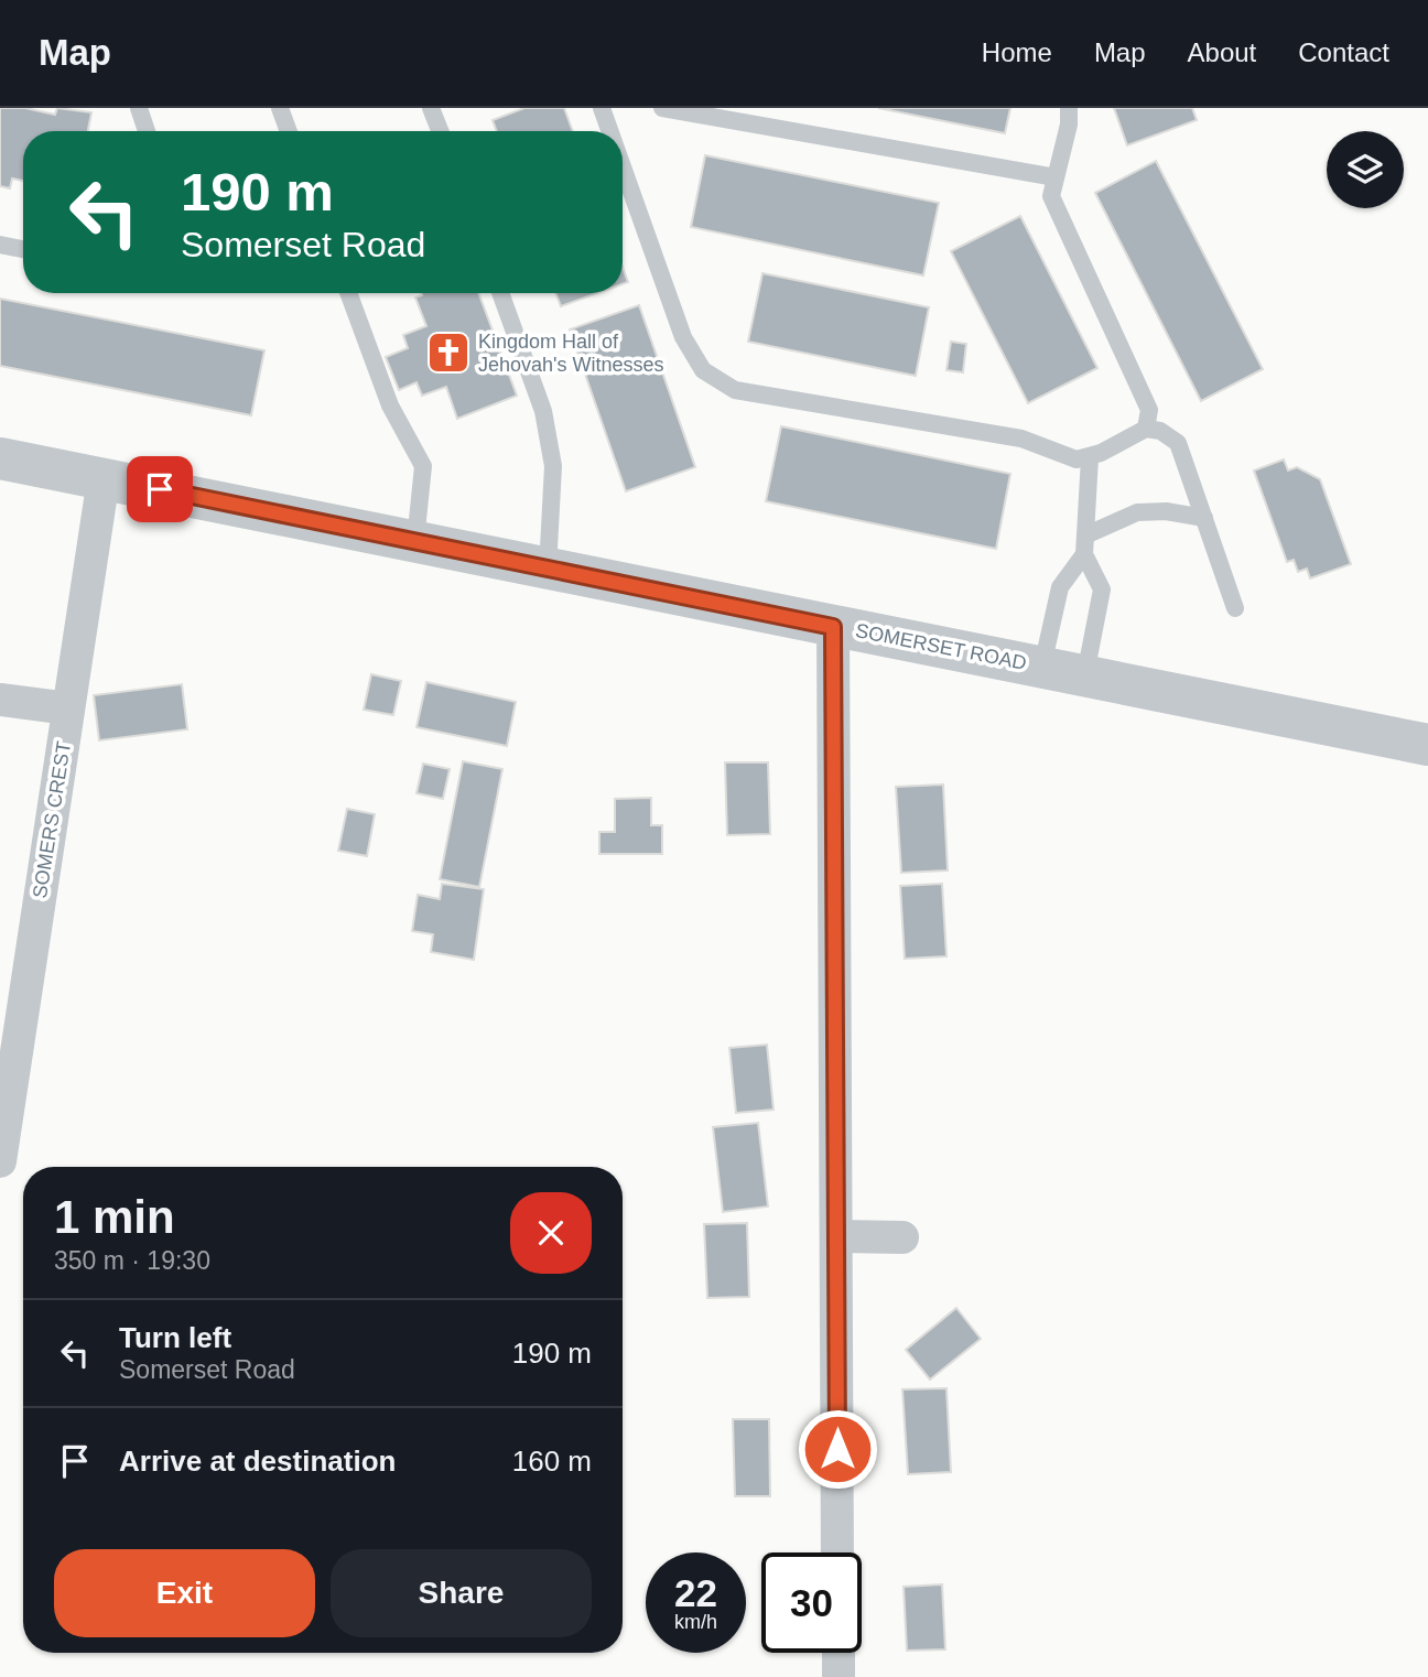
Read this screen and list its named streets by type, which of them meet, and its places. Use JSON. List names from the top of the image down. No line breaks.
{"streets":{"street":["SOMERSET ROAD","SOMERS CREST"]},"crossings":[["SOMERSET ROAD","SOMERS CREST"]],"places":{"church":["Kingdom Hall of Jehovah's Witnesses"]},"page":{"header":"Map","nav":["Home","Map","About","Contact"],"turn":["190 m","Somerset Road"],"heading":["1 min","350 m · 19:30"],"list":[{"name":"Turn left","note":"Somerset Road","value":"190 m"},{"name":"Arrive at destination","value":"160 m"}],"buttons":["Exit","Share"],"speed":"22 km/h","limit":"30"}}
